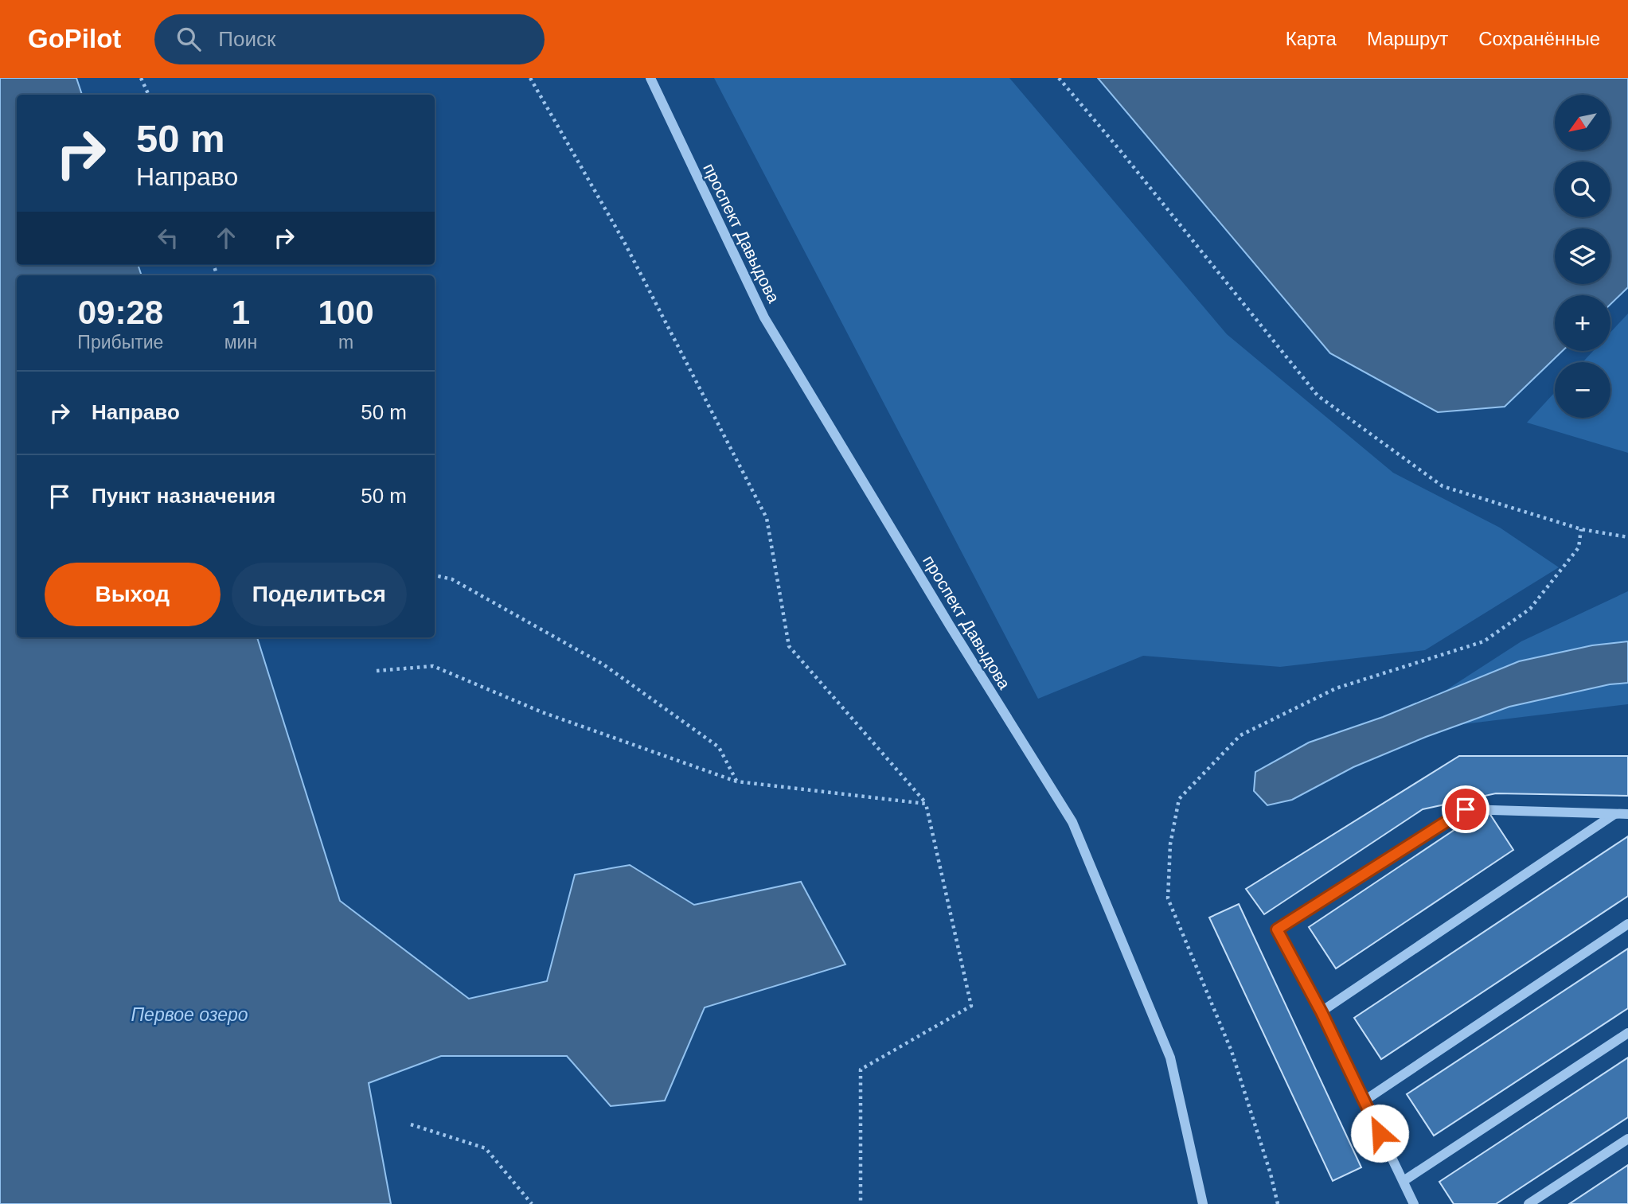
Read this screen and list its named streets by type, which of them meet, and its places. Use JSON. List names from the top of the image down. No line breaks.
{"streets":{"street":["проспект Давыдова"]},"water":["Первое озеро"],"north":"bottom left","page":{"header":"GoPilot","search":"Поиск","nav":["Карта","Маршрут","Сохранённые"],"map_buttons":["+","−"],"turn":["50 m","Направо"],"eta":["09:28","Прибытие","1","мин","100","m"],"list":[{"name":"Направо","value":"50 m"},{"name":"Пункт назначения","value":"50 m"}],"buttons":["Выход","Поделиться"]}}
